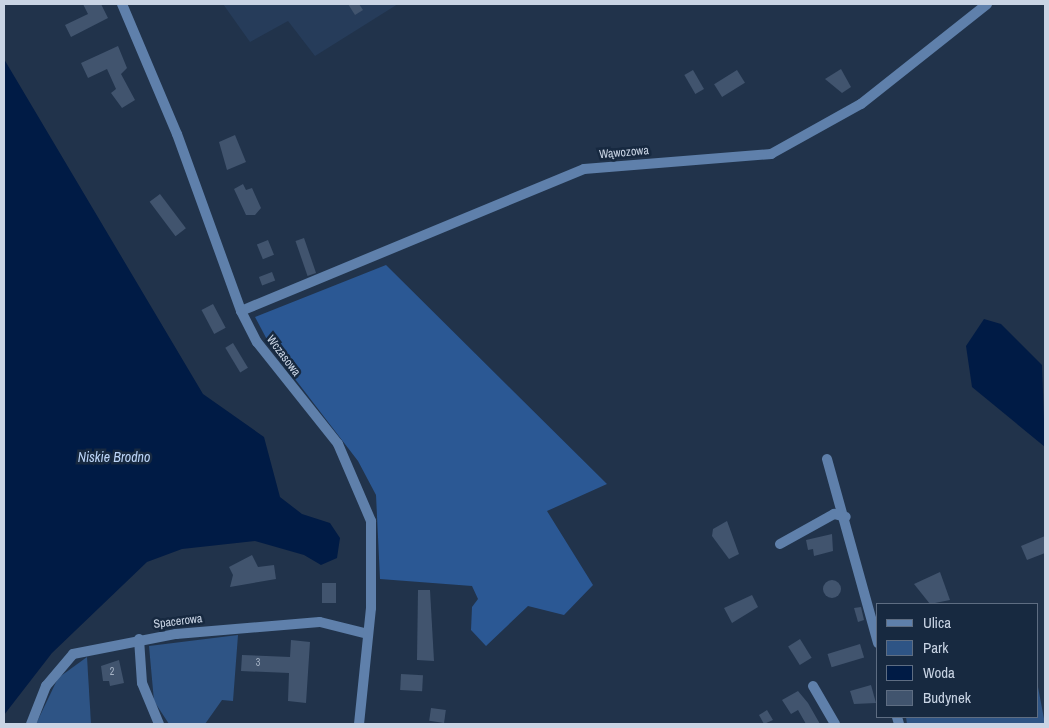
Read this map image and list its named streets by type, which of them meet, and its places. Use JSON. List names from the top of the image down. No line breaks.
{"streets":{"street":["Wąwozowa","Wczasowa","Spacerowa"]},"crossings":[["Wąwozowa","Wczasowa"],["Wczasowa","Spacerowa"]],"water":["Niskie Brodno"],"house_numbers":["3","2"],"legend":["Ulica","Park","Woda","Budynek"]}
